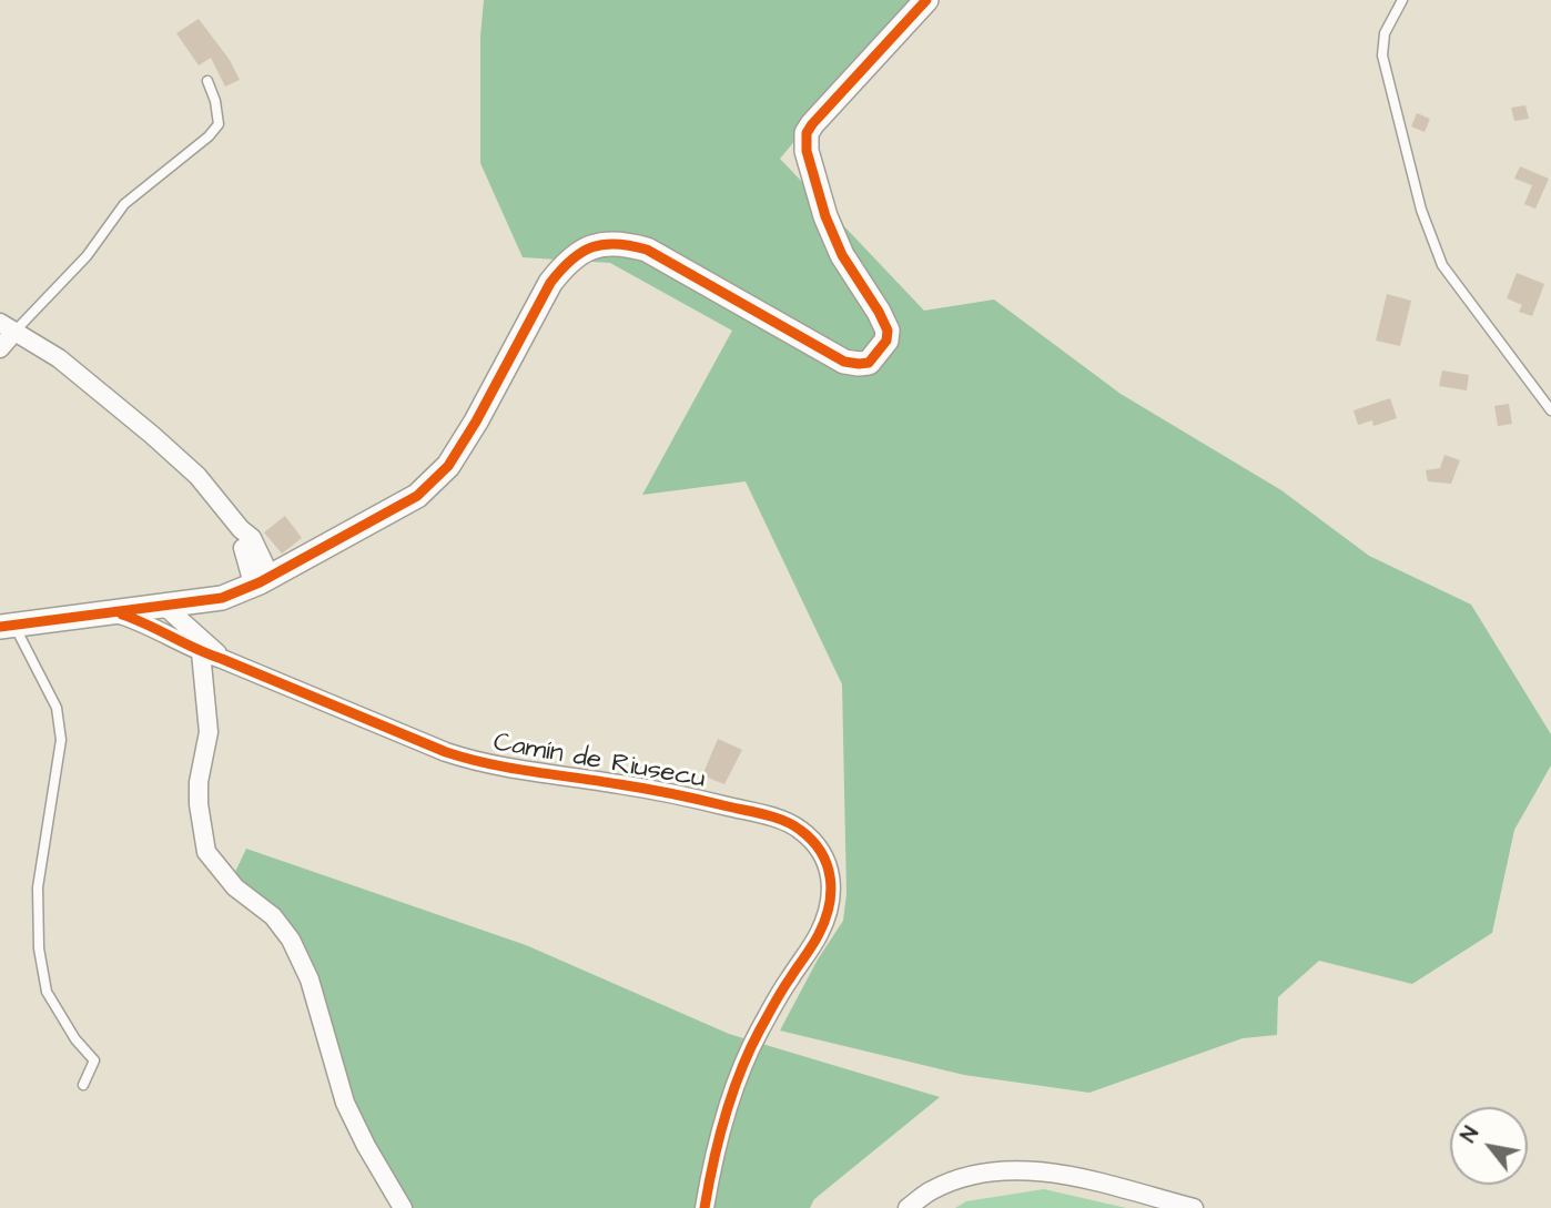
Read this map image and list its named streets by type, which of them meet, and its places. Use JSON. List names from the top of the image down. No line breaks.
{"streets":{"street":["Camín de Riusecu"]},"north":"top left"}
